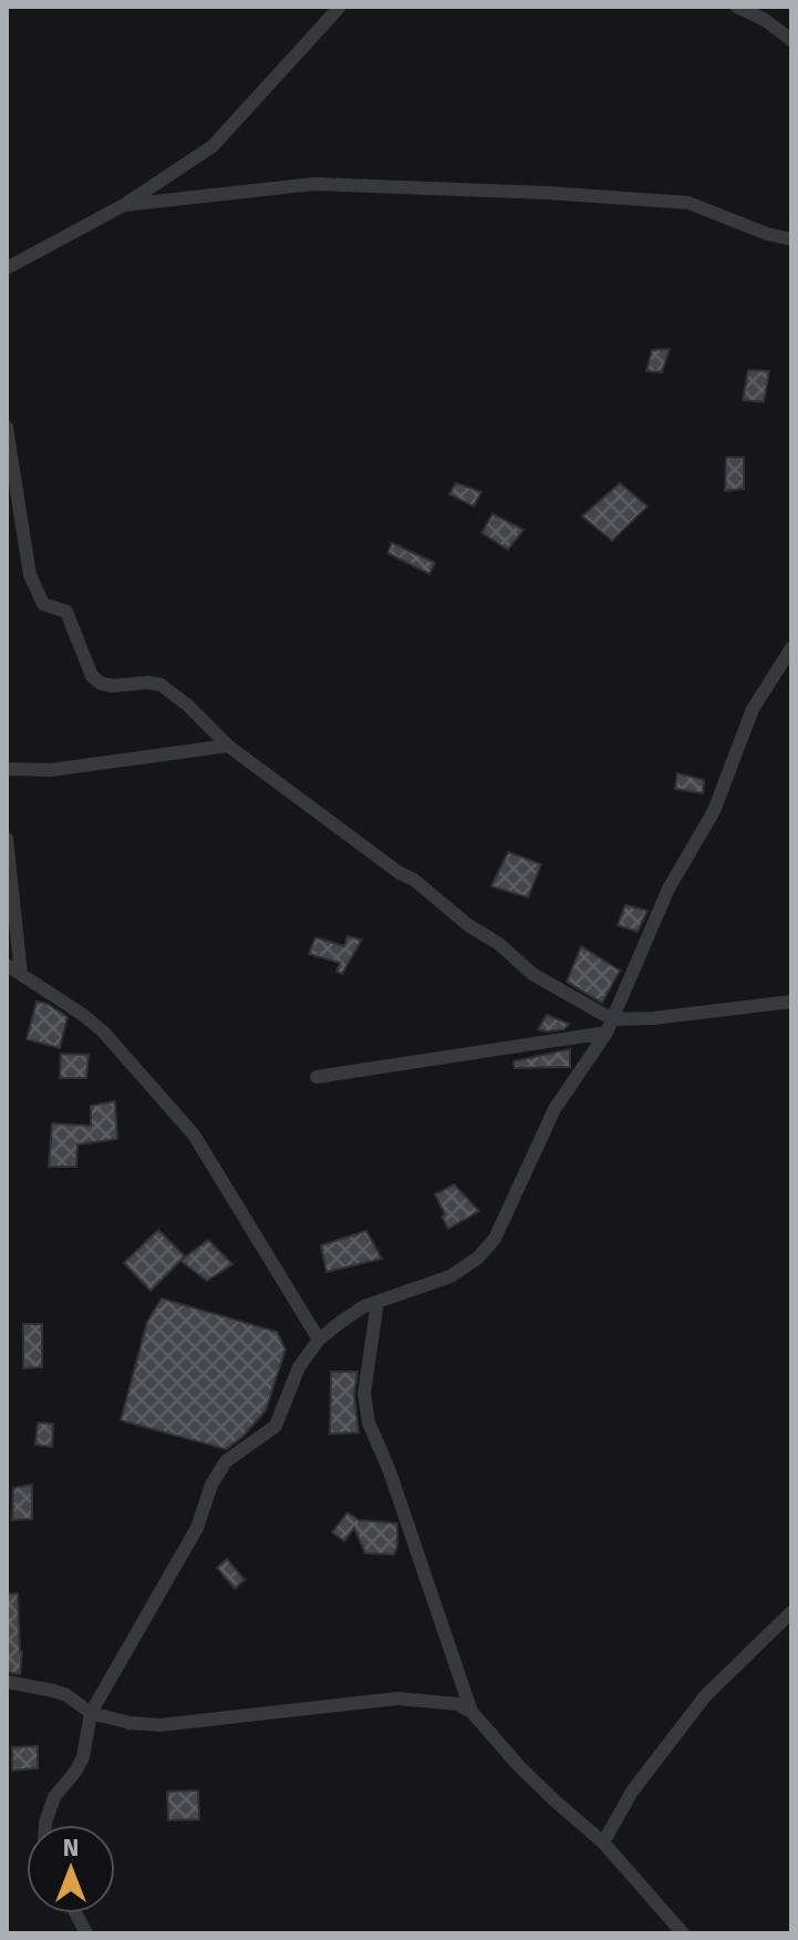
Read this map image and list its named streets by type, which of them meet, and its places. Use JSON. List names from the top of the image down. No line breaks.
{"north":"top"}
